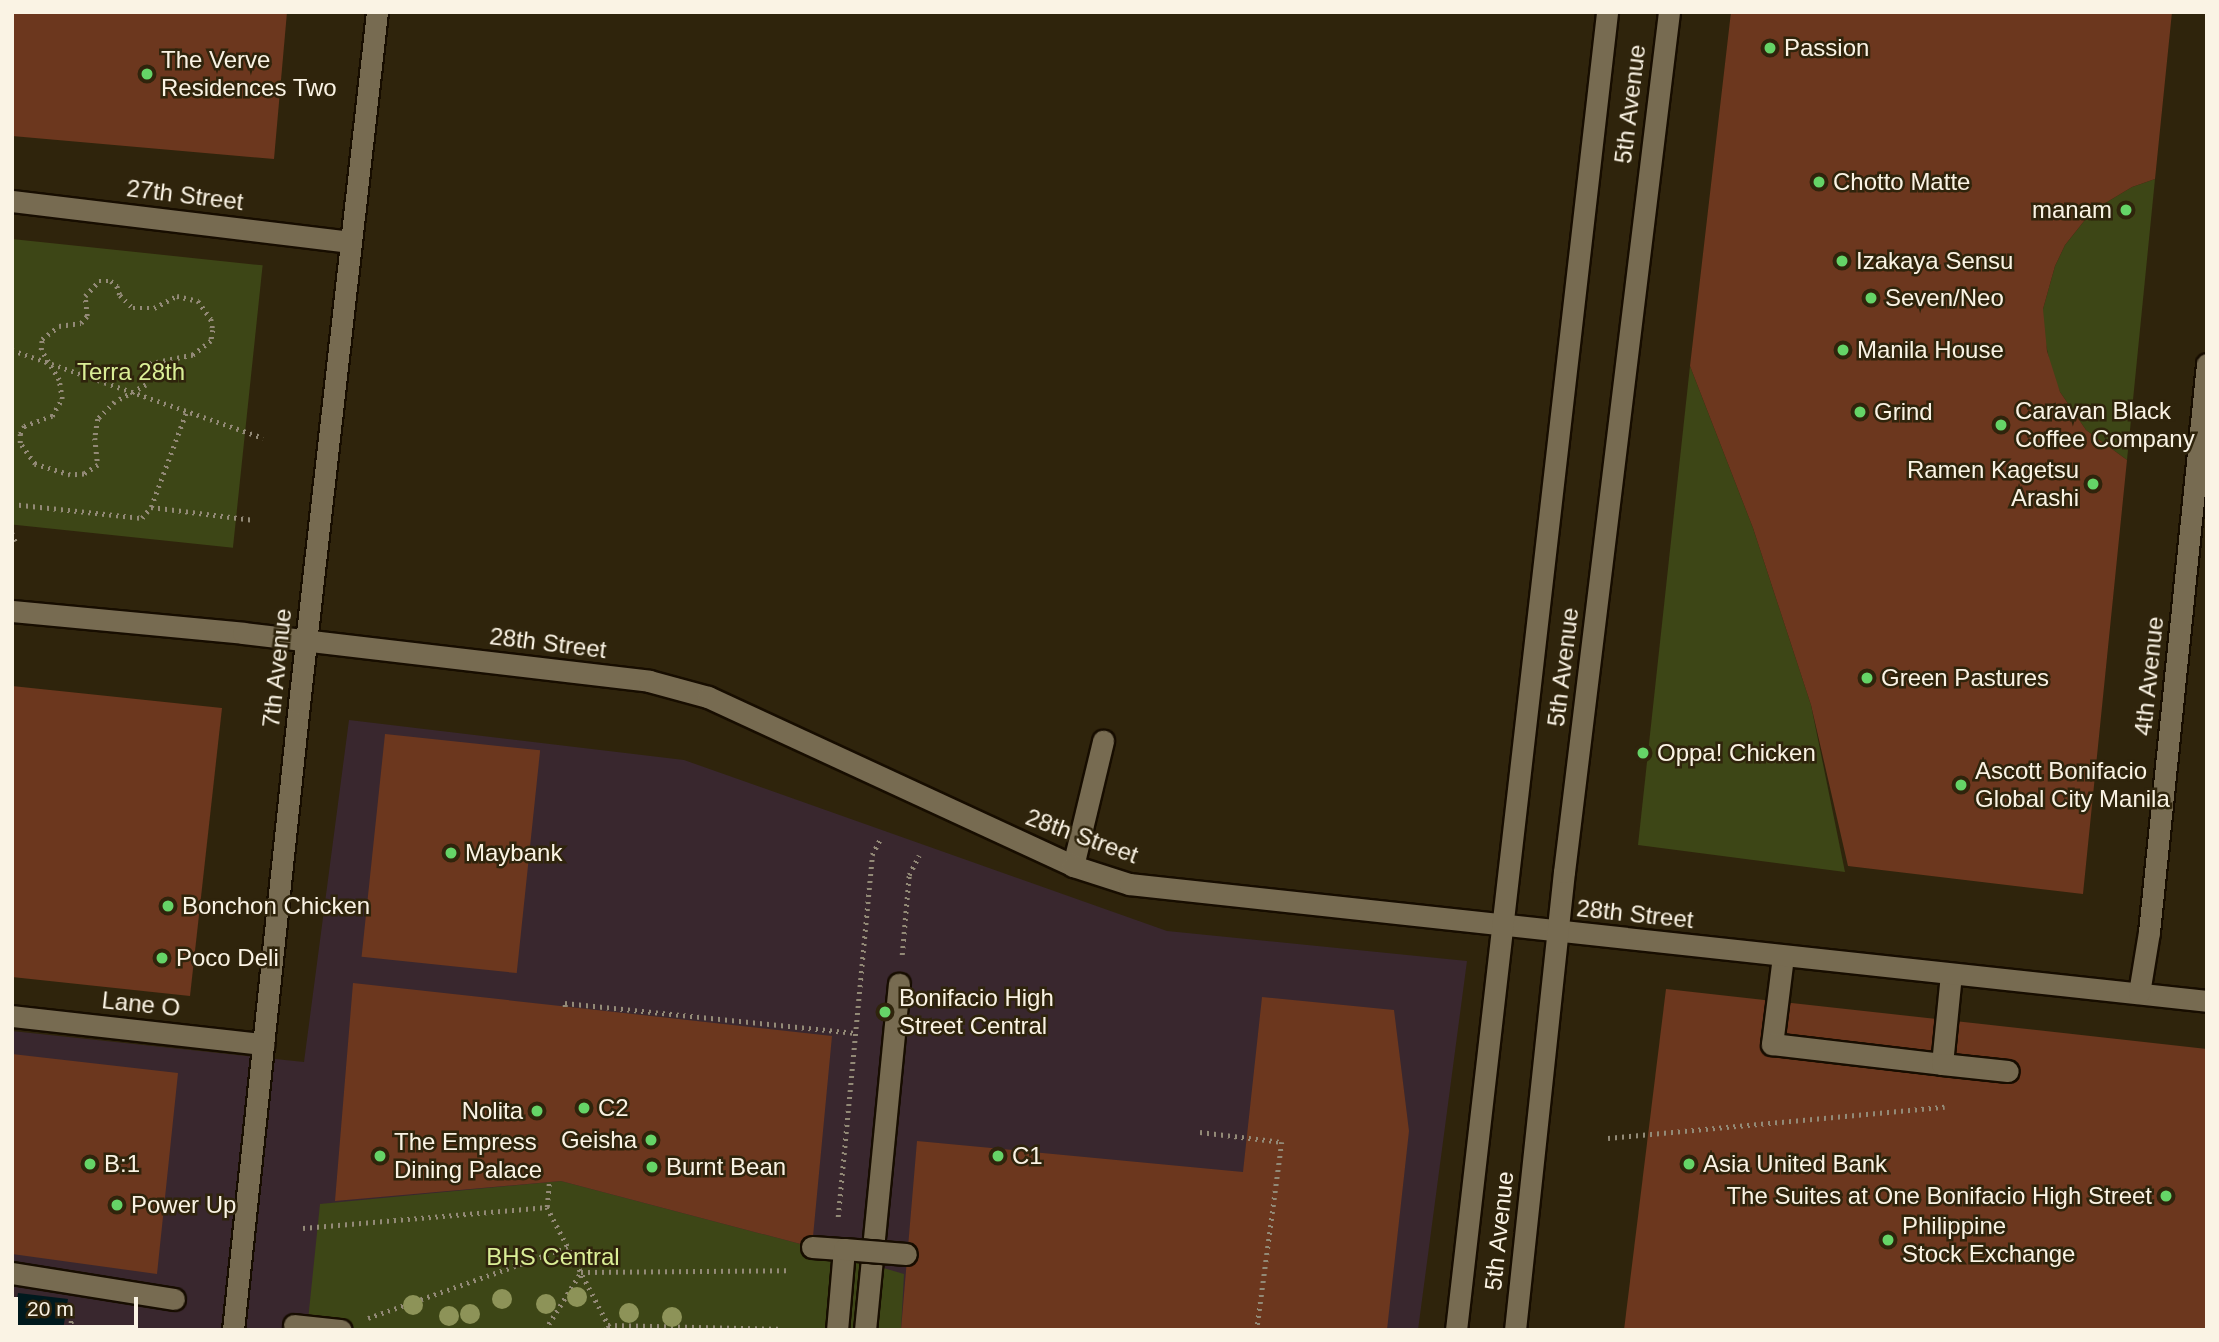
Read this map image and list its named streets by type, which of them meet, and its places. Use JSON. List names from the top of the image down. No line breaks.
{"streets":{"street":["5th Avenue","27th Street","28th Street","7th Avenue","4th Avenue","Lane O"]},"crossings":[["5th Avenue","28th Street"],["27th Street","7th Avenue"],["28th Street","7th Avenue"],["28th Street","4th Avenue"],["7th Avenue","Lane O"]],"parks":["Terra 28th","BHS Central"],"places":["Passion","The Verve Residences Two","Chotto Matte","manam","Izakaya Sensu","Seven/Neo","Manila House","Grind","Caravan Black Coffee Company","Ramen Kagetsu Arashi","Green Pastures","Oppa! Chicken","Ascott Bonifacio Global City Manila","Maybank","Bonchon Chicken","Poco Deli","Bonifacio High Street Central","C2","Nolita","Geisha","The Empress Dining Palace","C1","B:1","Asia United Bank","Burnt Bean","The Suites at One Bonifacio High Street","Power Up","Philippine Stock Exchange"],"scale_bar":"20 m"}
